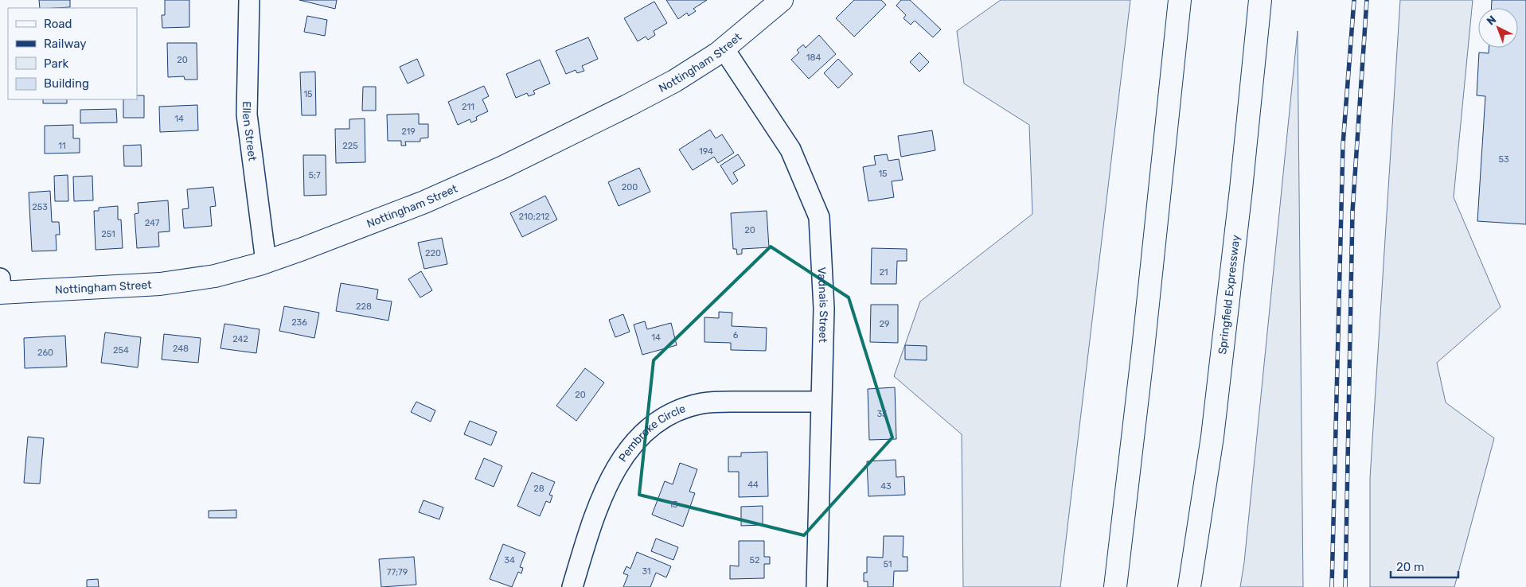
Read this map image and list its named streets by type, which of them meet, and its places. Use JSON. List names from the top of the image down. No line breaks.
{"streets":{"main road":["Nottingham Street","Springfield Expressway"],"street":["Ellen Street","Vadnais Street","Pembroke Circle"]},"crossings":[["Nottingham Street","Ellen Street"],["Nottingham Street","Vadnais Street"],["Vadnais Street","Pembroke Circle"]],"house_numbers":["184","20","15","211","14","219","11","225","194","53","15","5;7","200","253","210;212","247","20","251","220","21","228","236","29","6","14","242","248","254","260","20","35","44","43","28","15","34","52","51","31","77;79"],"legend":["Road","Railway","Park","Building"],"scale_bar":"20 m","north":"top left"}
